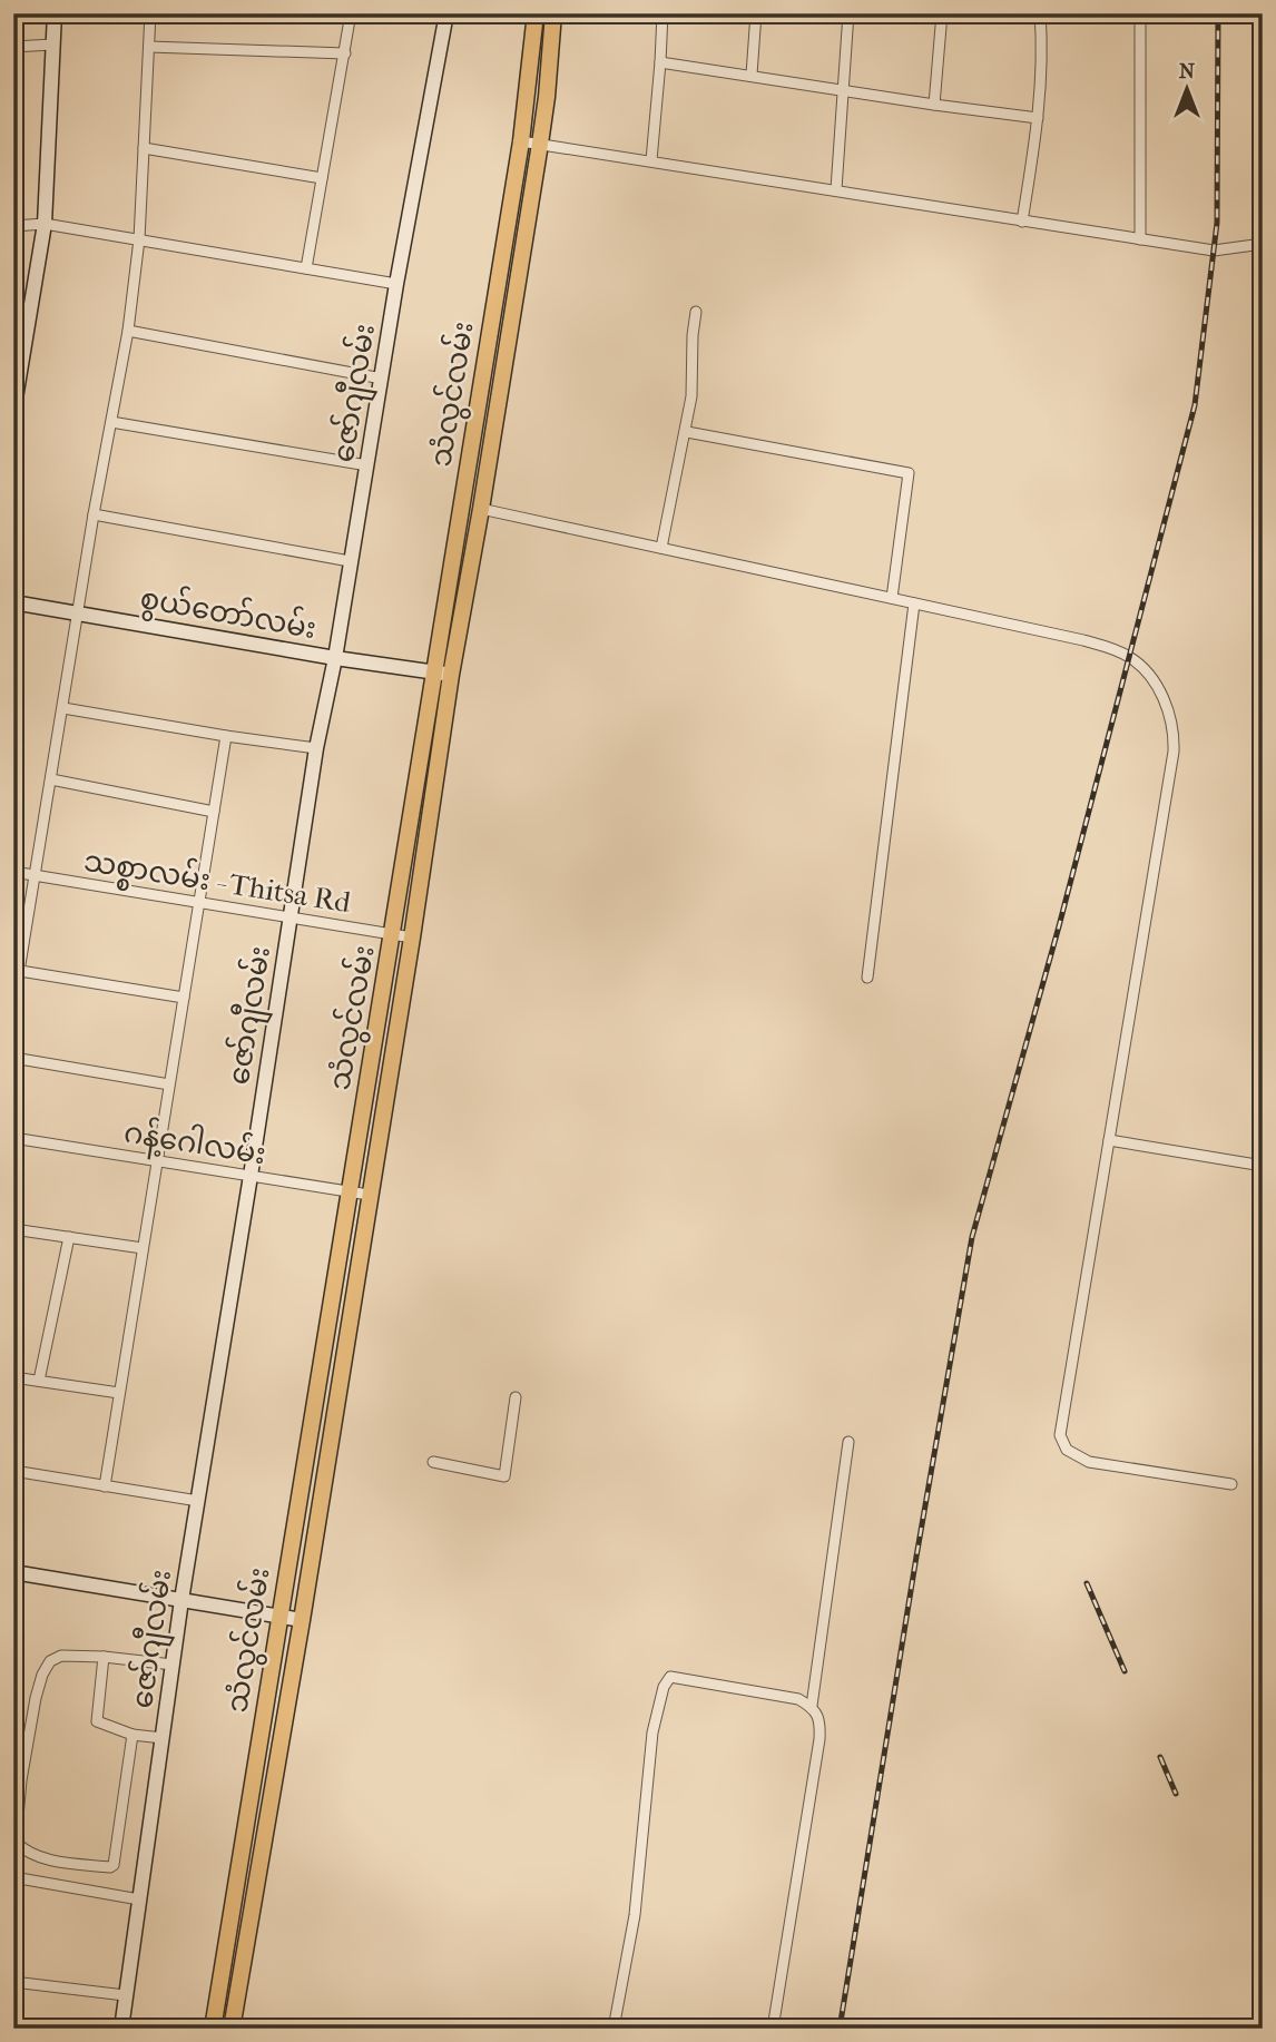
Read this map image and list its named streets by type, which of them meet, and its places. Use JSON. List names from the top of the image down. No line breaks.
{"streets":{"main road":["သံလွင်လမ်း"],"street":["ဇော်ဂျီလမ်း","စွယ်တော်လမ်း","သစ္စာလမ်း - Thitsa Rd","ဂန့်ဂေါလမ်း"]},"crossings":[["ဇော်ဂျီလမ်း","စွယ်တော်လမ်း"],["ဇော်ဂျီလမ်း","သစ္စာလမ်း - Thitsa Rd"],["ဇော်ဂျီလမ်း","ဂန့်ဂေါလမ်း"],["သံလွင်လမ်း","စွယ်တော်လမ်း"],["သံလွင်လမ်း","သစ္စာလမ်း - Thitsa Rd"],["သံလွင်လမ်း","ဂန့်ဂေါလမ်း"]],"north":"top"}
